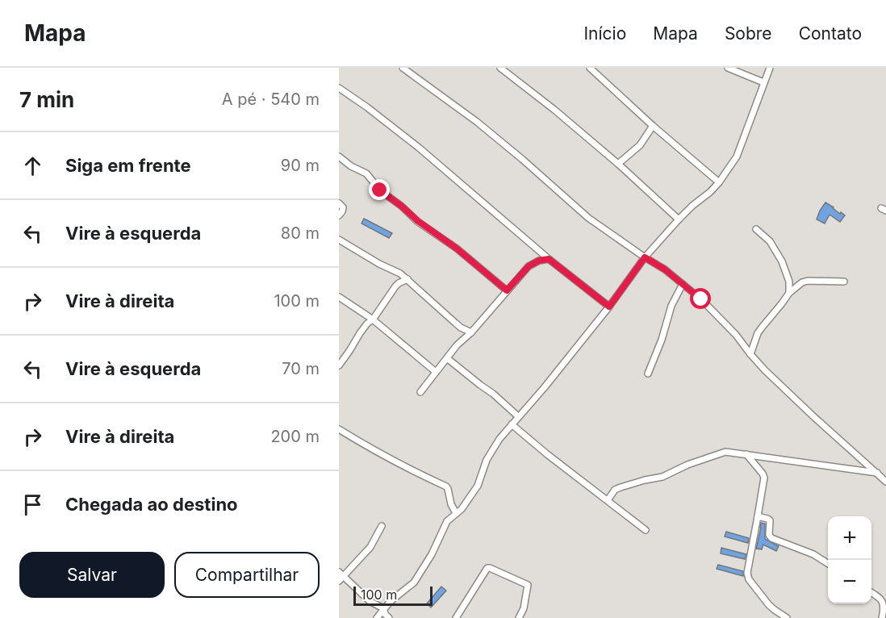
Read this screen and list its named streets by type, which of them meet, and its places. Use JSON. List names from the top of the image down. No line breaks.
{"scale_bar":"100 m","page":{"header":"Mapa","nav":["Início","Mapa","Sobre","Contato"],"heading":["7 min","A pé · 540 m"],"list":[["Siga em frente","90 m"],["Vire à esquerda","80 m"],["Vire à direita","100 m"],["Vire à esquerda","70 m"],["Vire à direita","200 m"],"Chegada ao destino"],"map_buttons":["+","−"],"buttons":["Salvar","Compartilhar"],"scale":"100 m"}}
